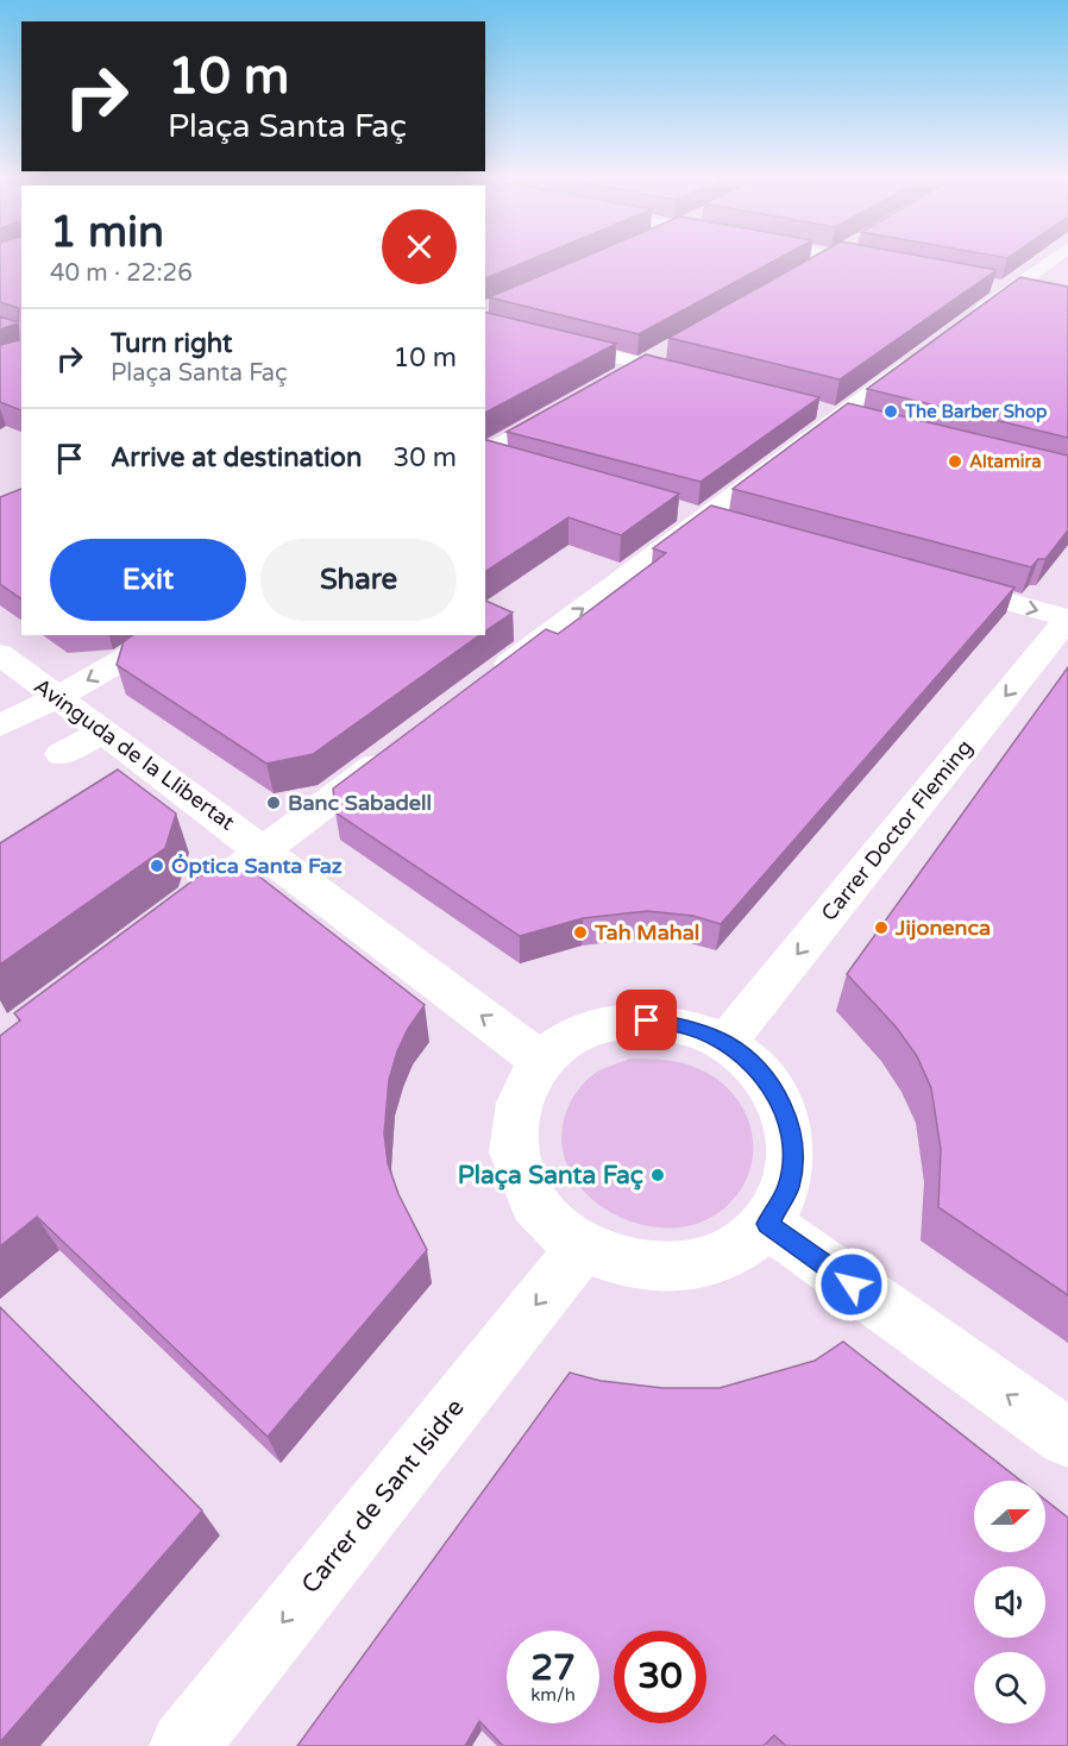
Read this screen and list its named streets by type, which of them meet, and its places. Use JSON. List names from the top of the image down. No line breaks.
{"streets":{"street":["Avinguda de la Llibertat","Carrer Doctor Fleming","Carrer de Sant Isidre"]},"one_way":["Avinguda de la Llibertat","Carrer de Sant Isidre"],"places":["The Barber Shop","Altamira","Banc Sabadell","Óptica Santa Faz","Jijonenca","Tah Mahal","Plaça Santa Faç"],"north":"right","page":{"turn":["10 m","Plaça Santa Faç"],"heading":["1 min","40 m · 22:26"],"list":[{"name":"Turn right","note":"Plaça Santa Faç","value":"10 m"},{"name":"Arrive at destination","value":"30 m"}],"buttons":["Exit","Share"],"speed":"27 km/h","limit":"30"}}
